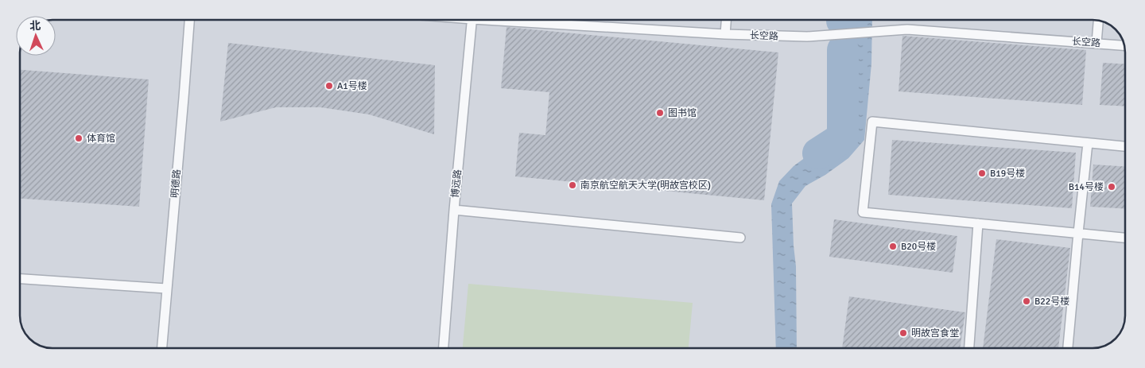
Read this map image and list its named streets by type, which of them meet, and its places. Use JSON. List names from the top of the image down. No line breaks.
{"streets":{"lane":["长空路","明德路","博远路"]},"places":["A1号楼","图书馆","体育馆","B19号楼","南京航空航天大学(明故宫校区)","B14号楼","B20号楼","B22号楼","明故宫食堂"],"north":"top"}
